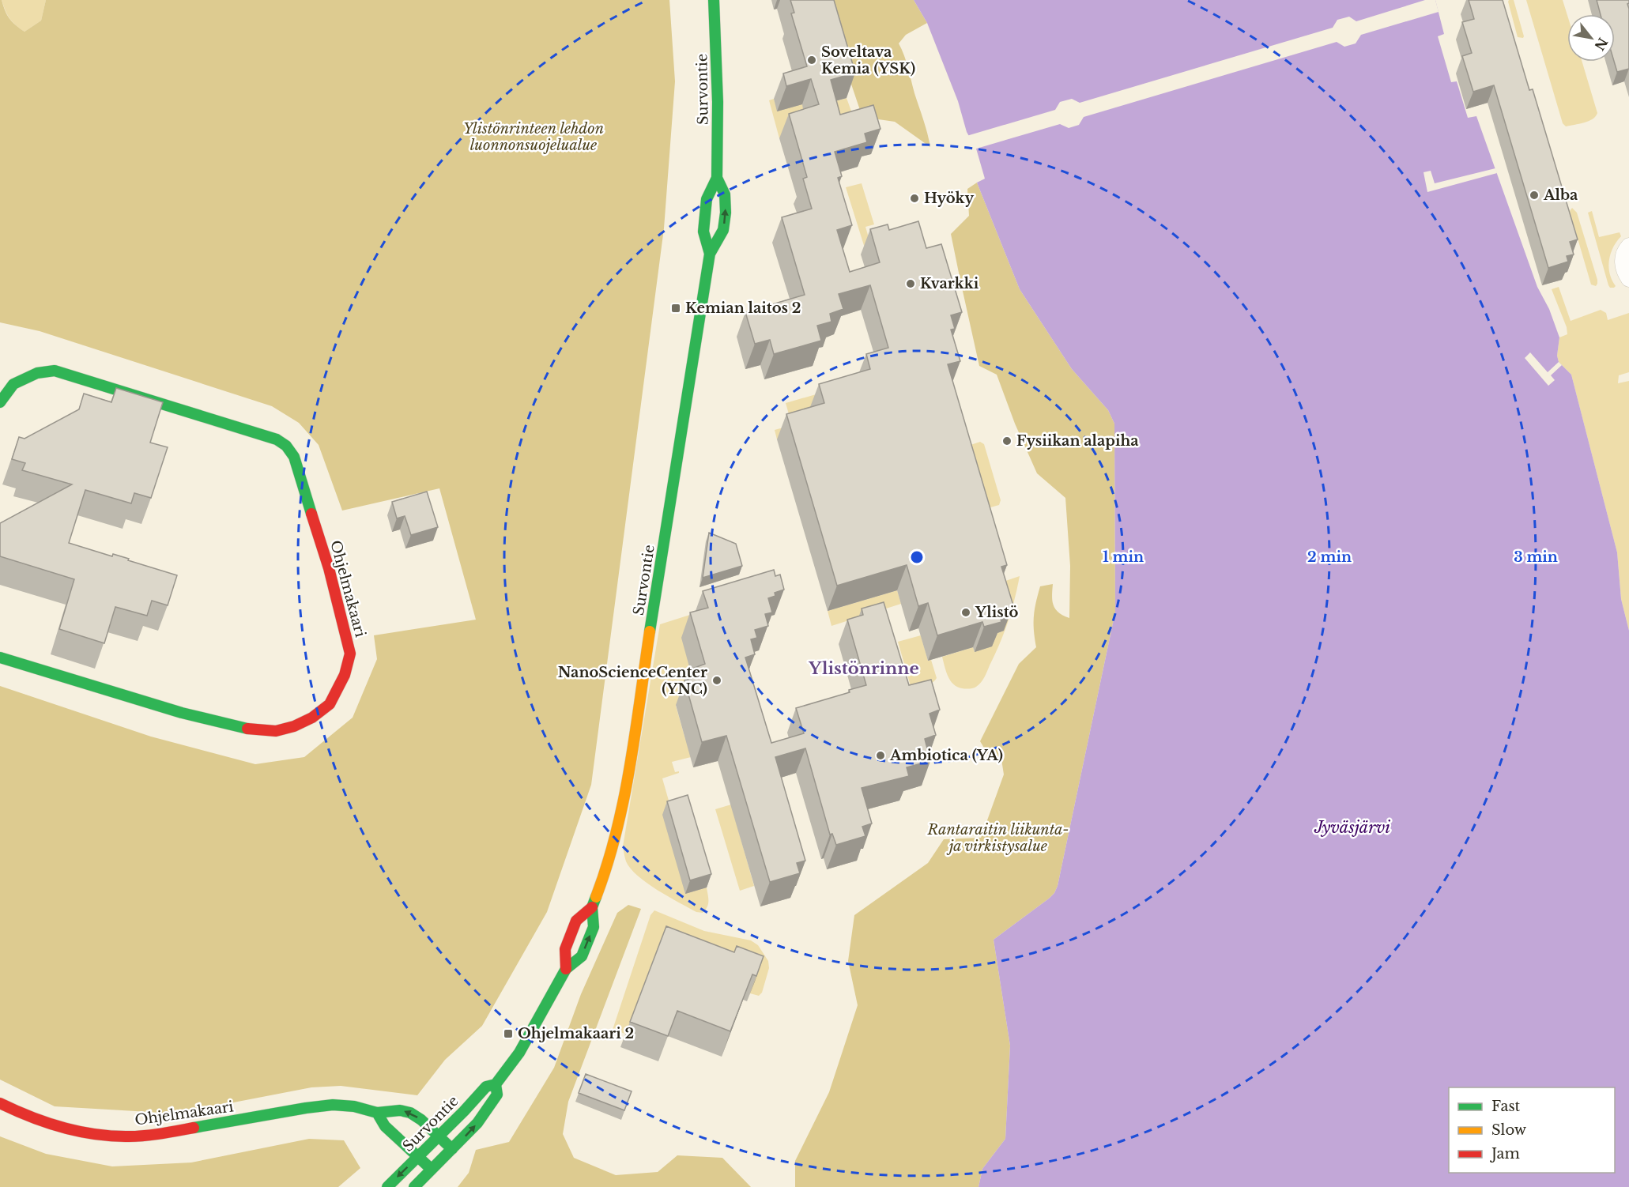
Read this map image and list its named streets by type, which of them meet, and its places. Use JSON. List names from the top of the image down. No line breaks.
{"streets":{"main road":["Survontie","Ohjelmakaari"]},"crossings":[["Survontie","Ohjelmakaari"]],"districts":["Ylistönrinne"],"water":["Jyväsjärvi"],"parks":["Ylistönrinteen lehdon luonnonsuojelualue","Rantaraitin liikunta- ja virkistysalue"],"places":{"other":["Soveltava Kemia (YSK)","Alba","Hyöky","Kvarkki","Fysiikan alapiha","Ylistö","NanoScienceCenter (YNC)","Ambiotica (YA)"],"transit":["Kemian laitos 2","Ohjelmakaari 2"]},"legend":["Fast","Slow","Jam"],"north":"bottom right","rings":["1 min","2 min","3 min"]}
